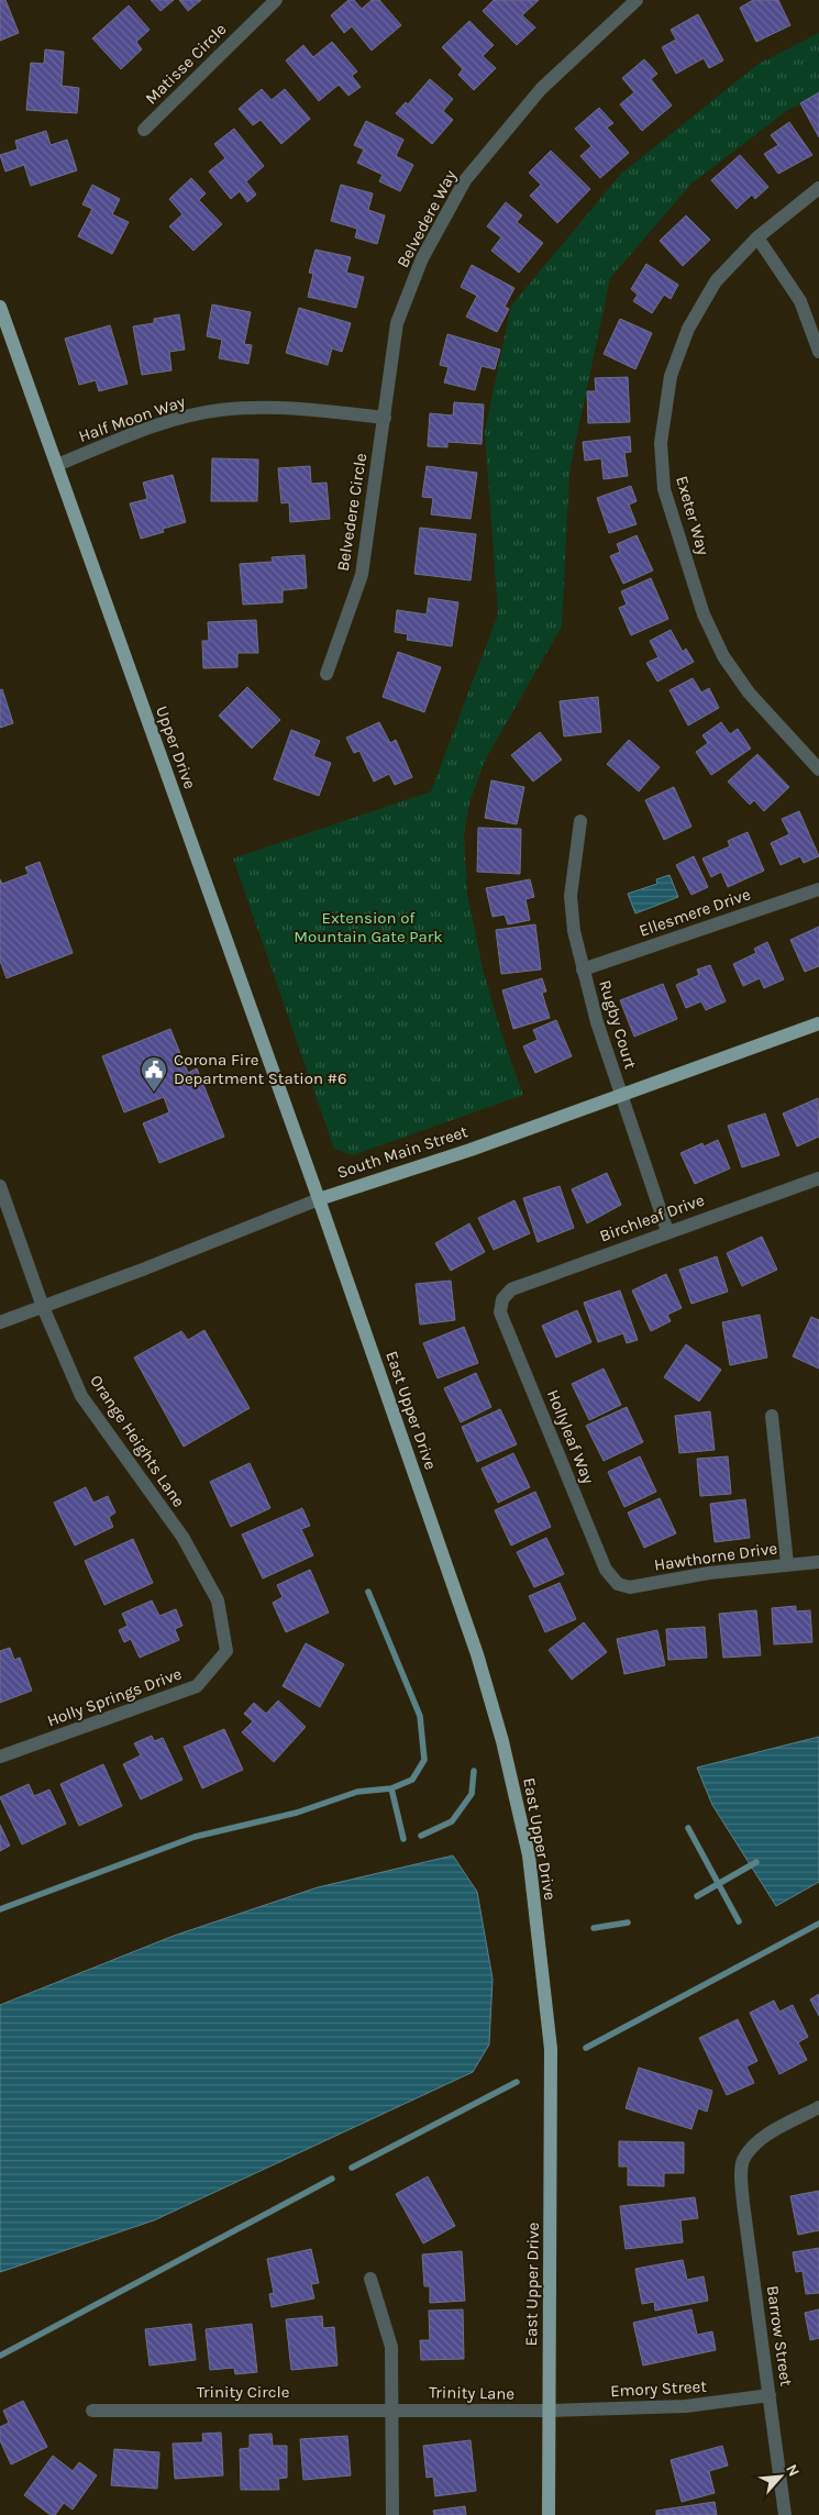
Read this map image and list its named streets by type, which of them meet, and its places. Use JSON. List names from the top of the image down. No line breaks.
{"streets":{"main road":["Upper Drive","South Main Street","East Upper Drive"],"street":["Matisse Circle","Belvedere Way","Half Moon Way","Belvedere Circle","Exeter Way","Ellesmere Drive","Rugby Court","Birchleaf Drive","Hollyleaf Way","Orange Heights Lane","Hawthorne Drive","Holly Springs Drive","Barrow Street","Emory Street","Trinity Circle","Trinity Lane"]},"crossings":[["Belvedere Way","Half Moon Way"],["Belvedere Way","Belvedere Circle"],["Half Moon Way","Belvedere Circle"],["Half Moon Way","Upper Drive"],["Upper Drive","South Main Street"],["Upper Drive","East Upper Drive"],["Ellesmere Drive","Rugby Court"],["Rugby Court","South Main Street"],["Rugby Court","Birchleaf Drive"],["South Main Street","East Upper Drive"],["South Main Street","Orange Heights Lane"],["Birchleaf Drive","Hollyleaf Way"],["East Upper Drive","Emory Street"],["East Upper Drive","Trinity Lane"],["Hollyleaf Way","Hawthorne Drive"],["Orange Heights Lane","Holly Springs Drive"],["Barrow Street","Emory Street"],["Emory Street","Trinity Lane"],["Trinity Circle","Trinity Lane"]],"parks":["Extension of Mountain Gate Park"],"places":{"public building":["Corona Fire Department Station #6"]},"north":"top right"}
